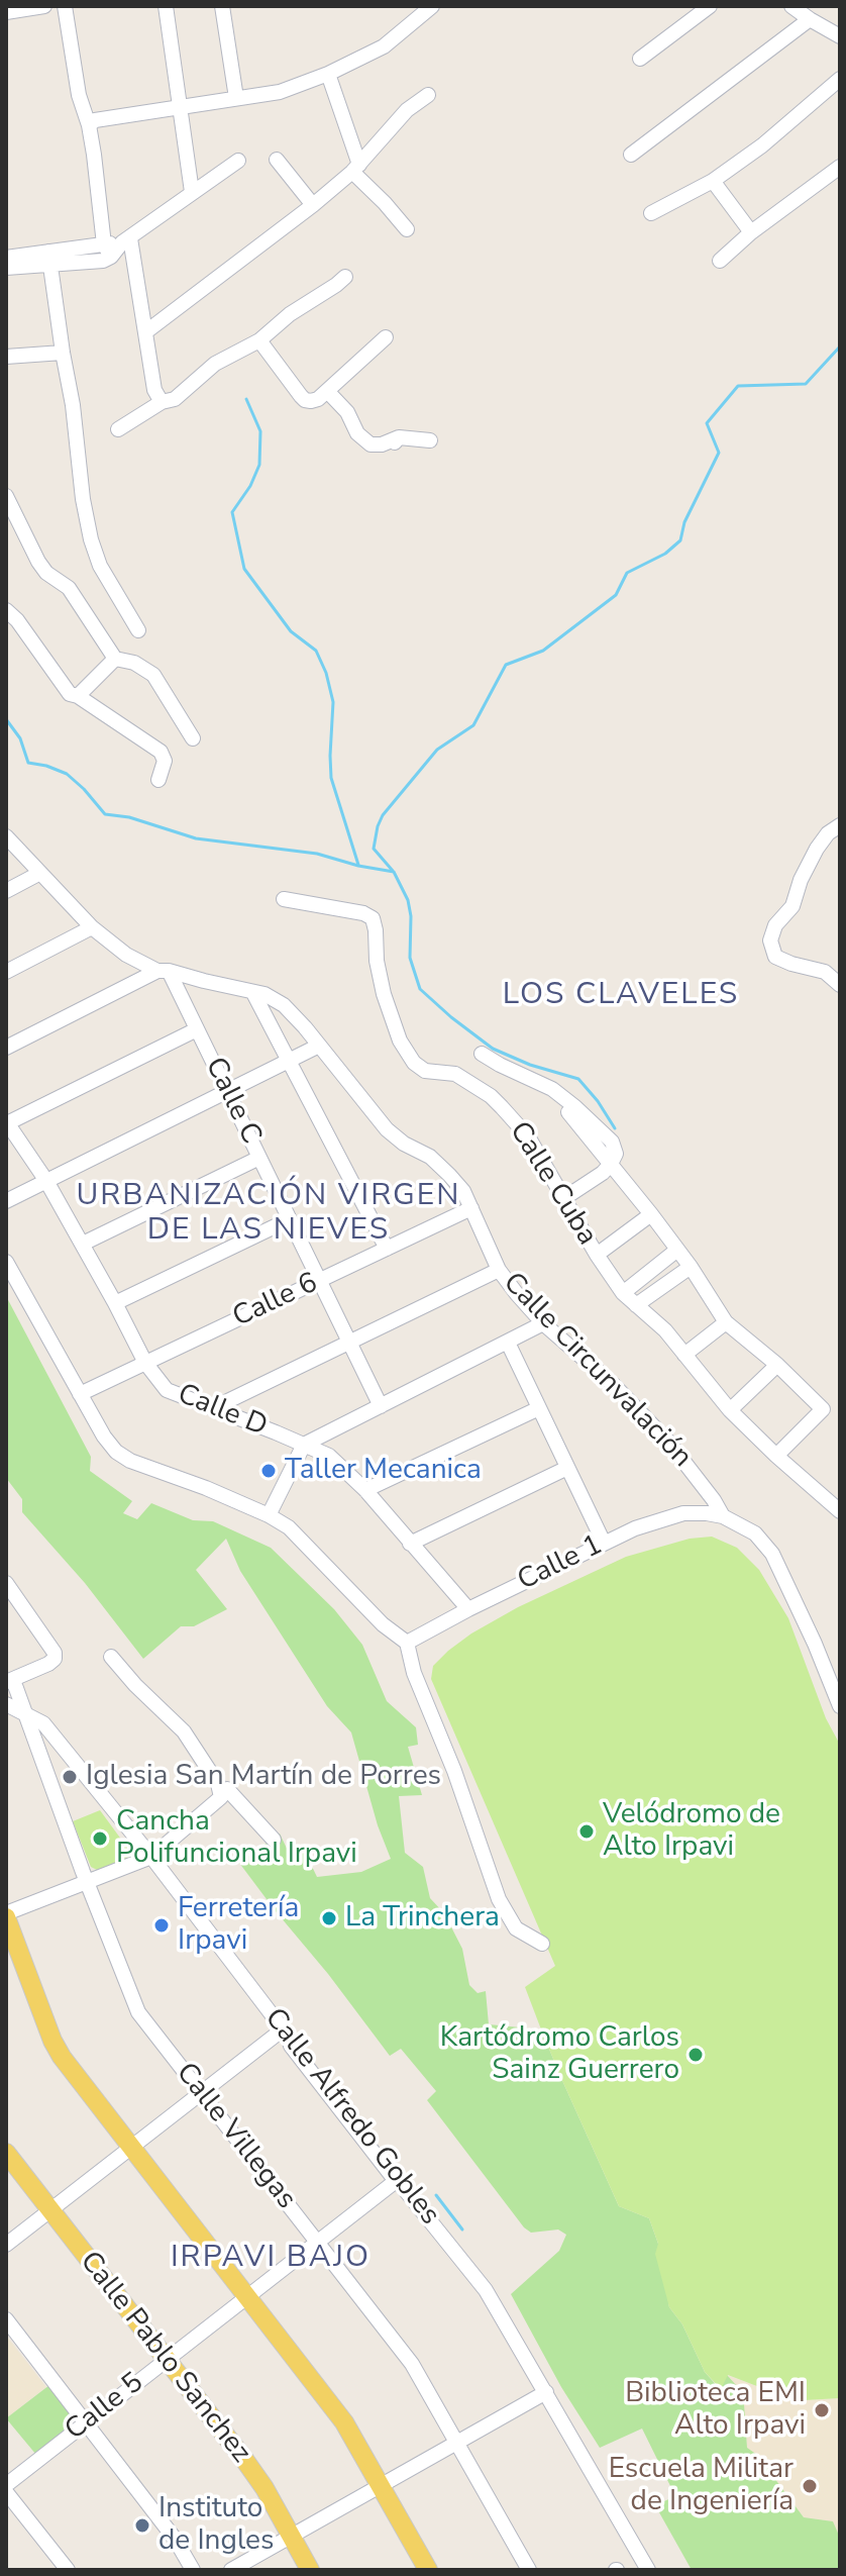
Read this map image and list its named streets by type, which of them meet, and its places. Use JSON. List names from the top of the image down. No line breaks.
{"streets":{"main road":["Calle Pablo Sanchez"],"street":["Calle C","Calle Cuba","Calle 6","Calle Circunvalación","Calle D","Calle 1","Calle Alfredo Gobles","Calle Villegas","Calle 5"]},"crossings":[["Calle C","Calle 6"],["Calle C","Calle Circunvalación"],["Calle 6","Calle Circunvalación"],["Calle 6","Calle D"],["Calle Circunvalación","Calle 1"],["Calle D","Calle 1"],["Calle Alfredo Gobles","Calle Villegas"],["Calle Alfredo Gobles","Calle 5"],["Calle Villegas","Calle 5"],["Calle Pablo Sanchez","Calle 5"]],"districts":["LOS CLAVELES","URBANIZACIÓN VIRGEN DE LAS NIEVES","IRPAVI BAJO"],"places":["Taller Mecanica","Iglesia San Martín de Porres","Velódromo de Alto Irpavi","Cancha Polifuncional Irpavi","La Trinchera","Ferretería Irpavi","Kartódromo Carlos Sainz Guerrero","Biblioteca EMI Alto Irpavi","Escuela Militar de Ingeniería","Instituto de Ingles"]}
